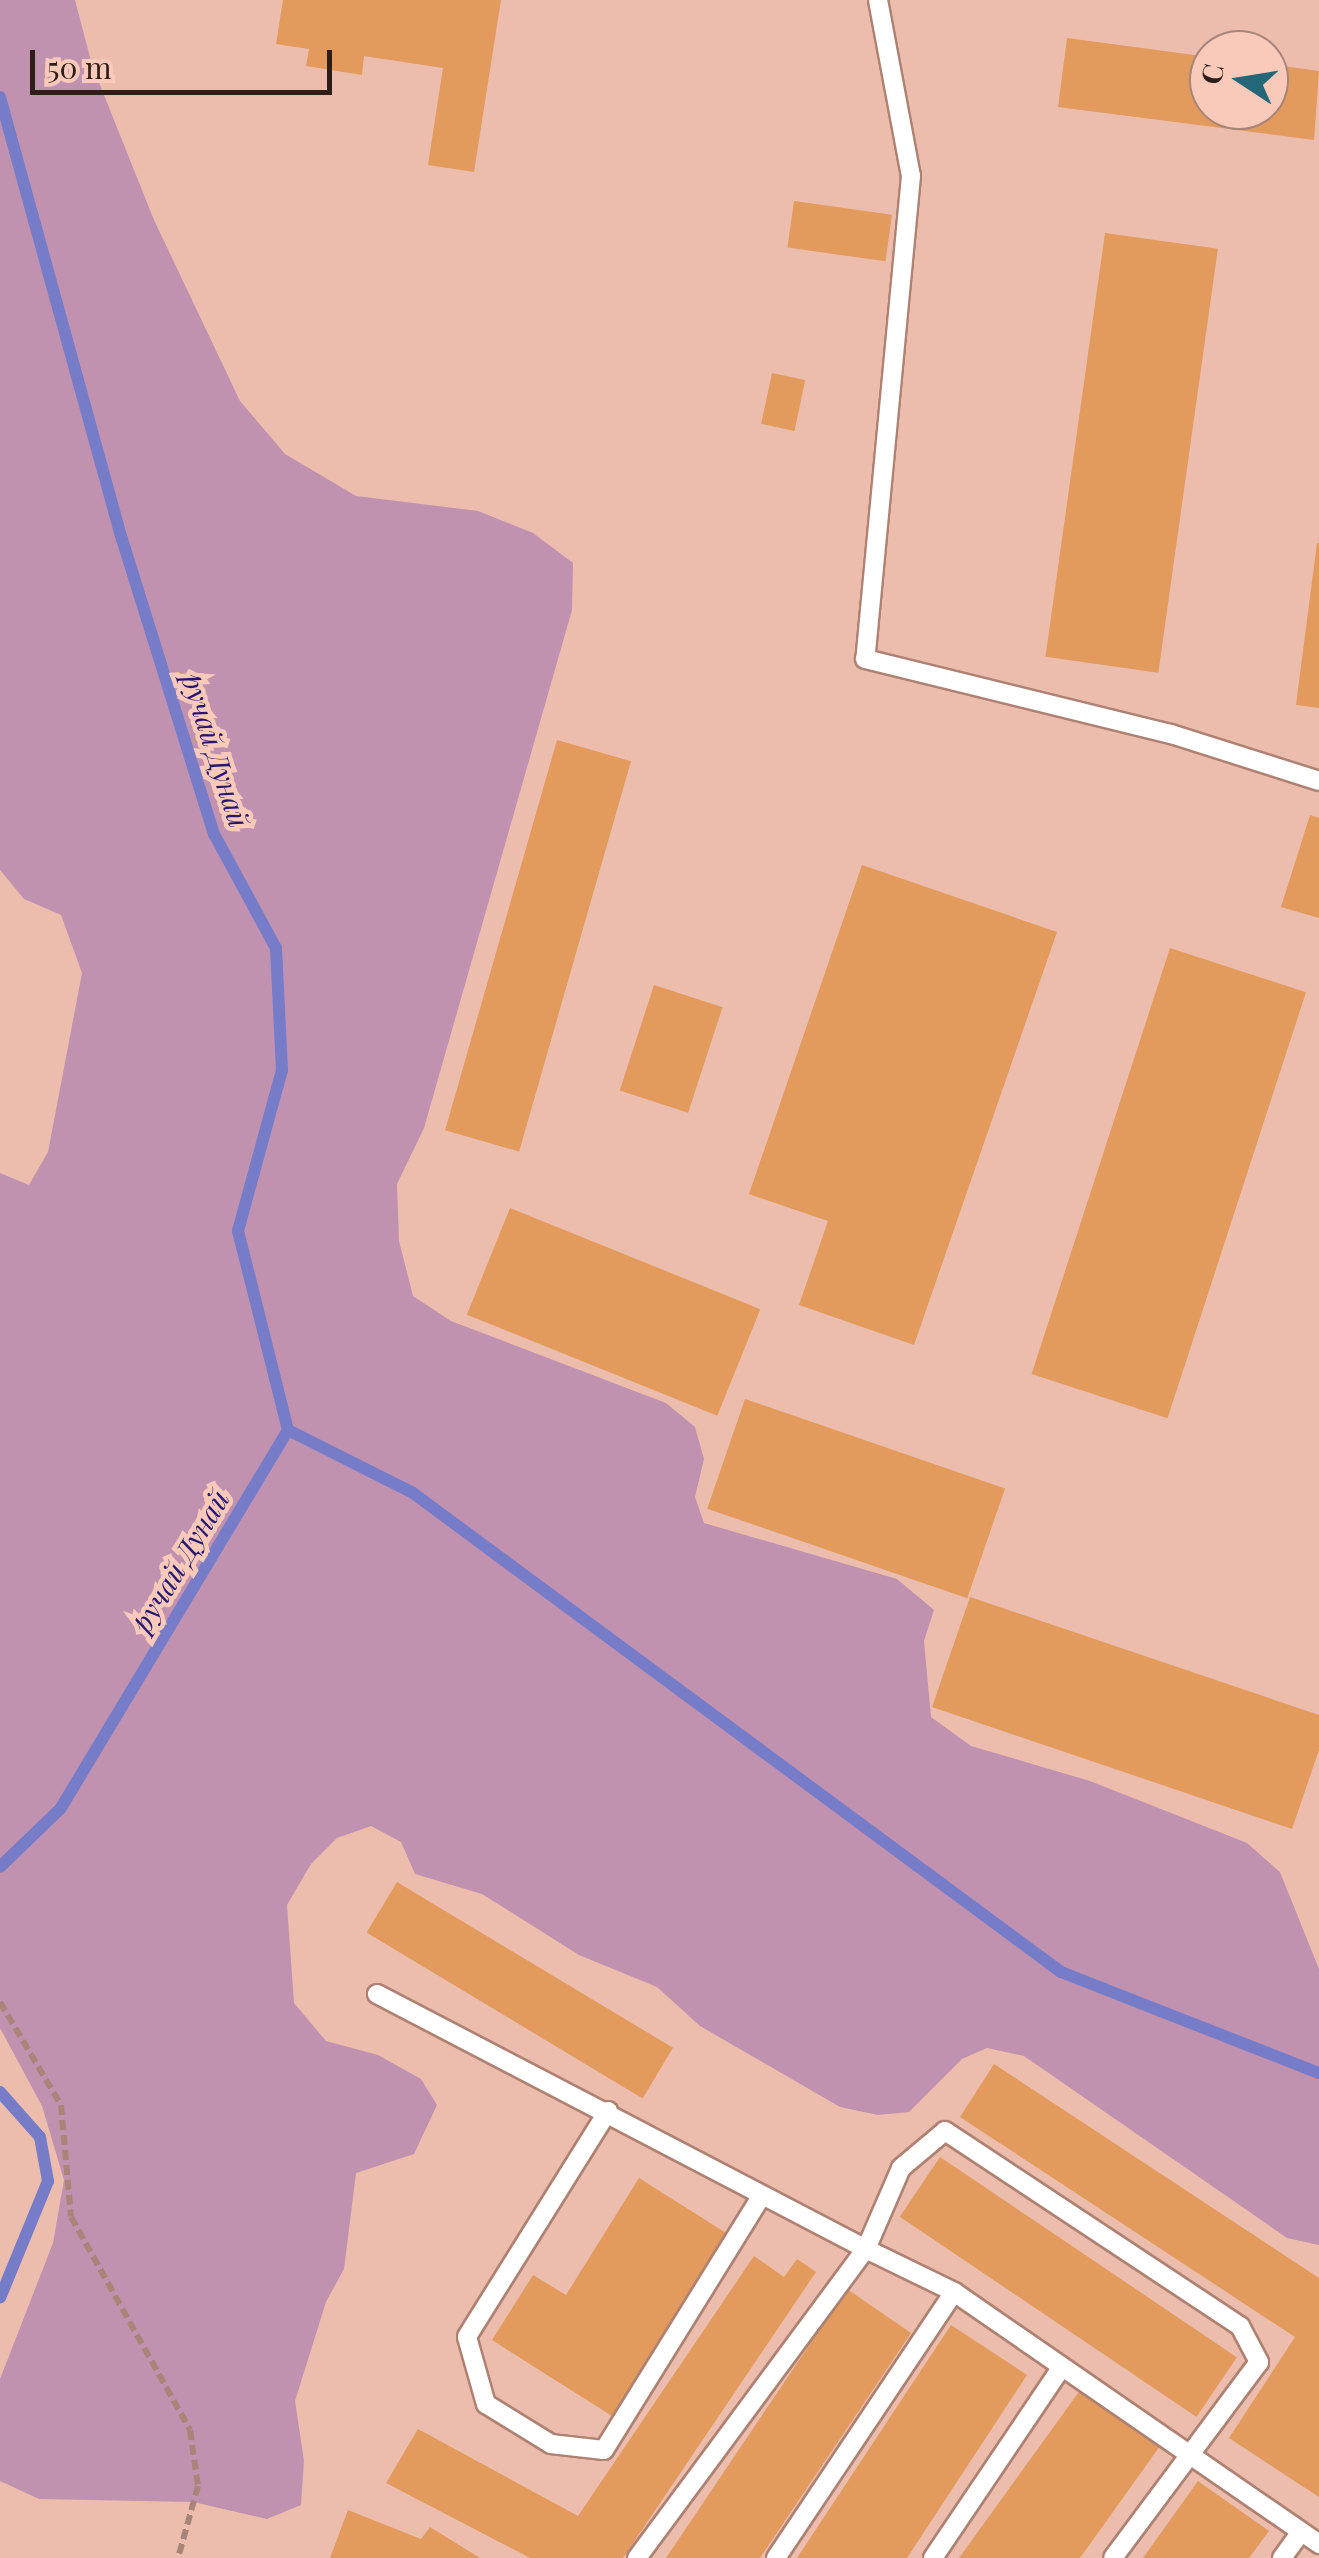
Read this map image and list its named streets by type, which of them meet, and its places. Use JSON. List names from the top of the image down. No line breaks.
{"water":["ручай Дунай"],"scale_bar":"50 m","north":"left"}
